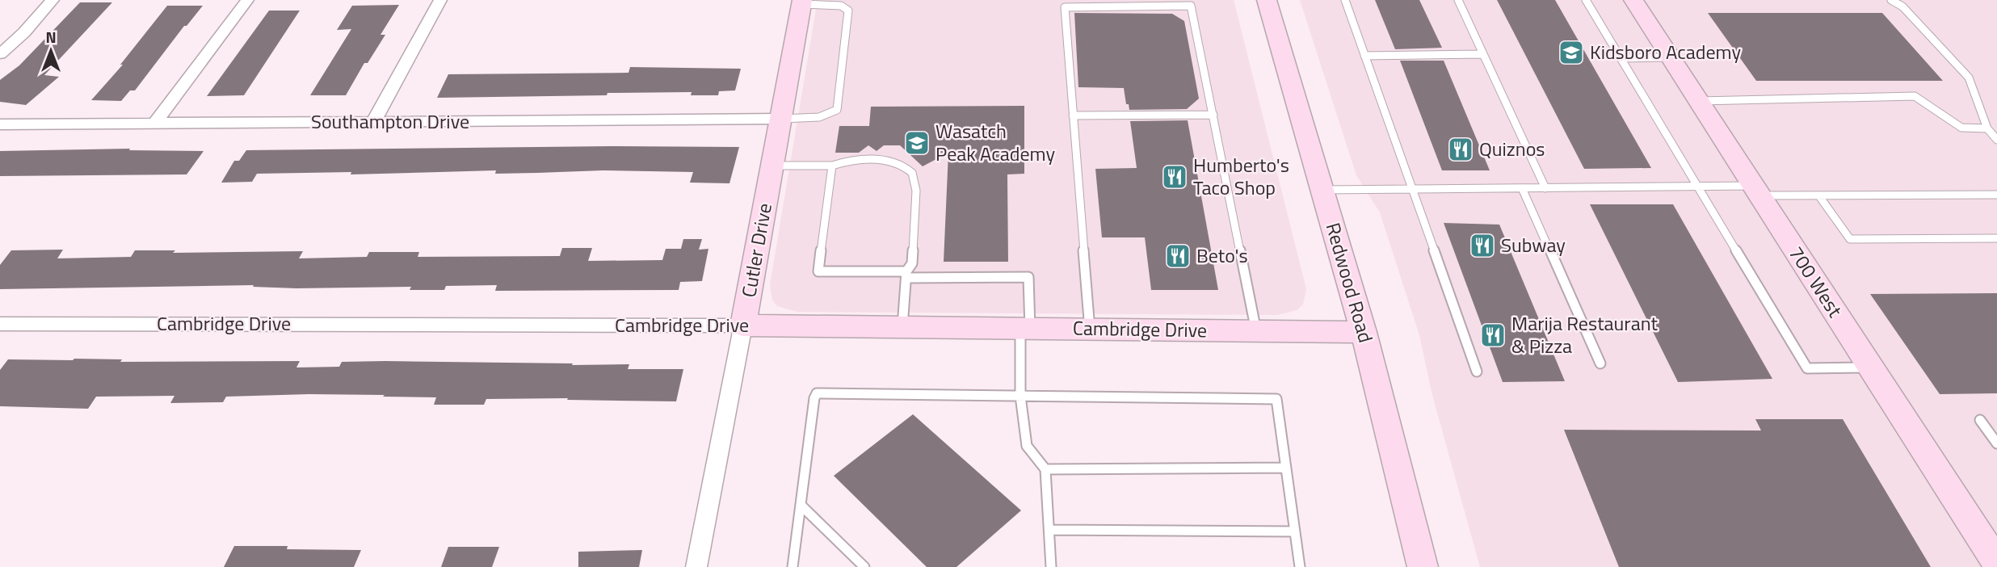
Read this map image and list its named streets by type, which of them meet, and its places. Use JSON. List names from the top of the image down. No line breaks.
{"streets":{"street":["Southampton Drive","Cutler Drive","700 West","Redwood Road","Cambridge Drive"]},"crossings":[["Southampton Drive","Cutler Drive"],["Cutler Drive","Cambridge Drive"],["Redwood Road","Cambridge Drive"]],"places":{"school or university":["Kidsboro Academy","Wasatch Peak Academy"],"restaurant":["Quiznos","Humberto's Taco Shop","Subway","Beto's","Marija Restaurant & Pizza"]},"north":"top"}
